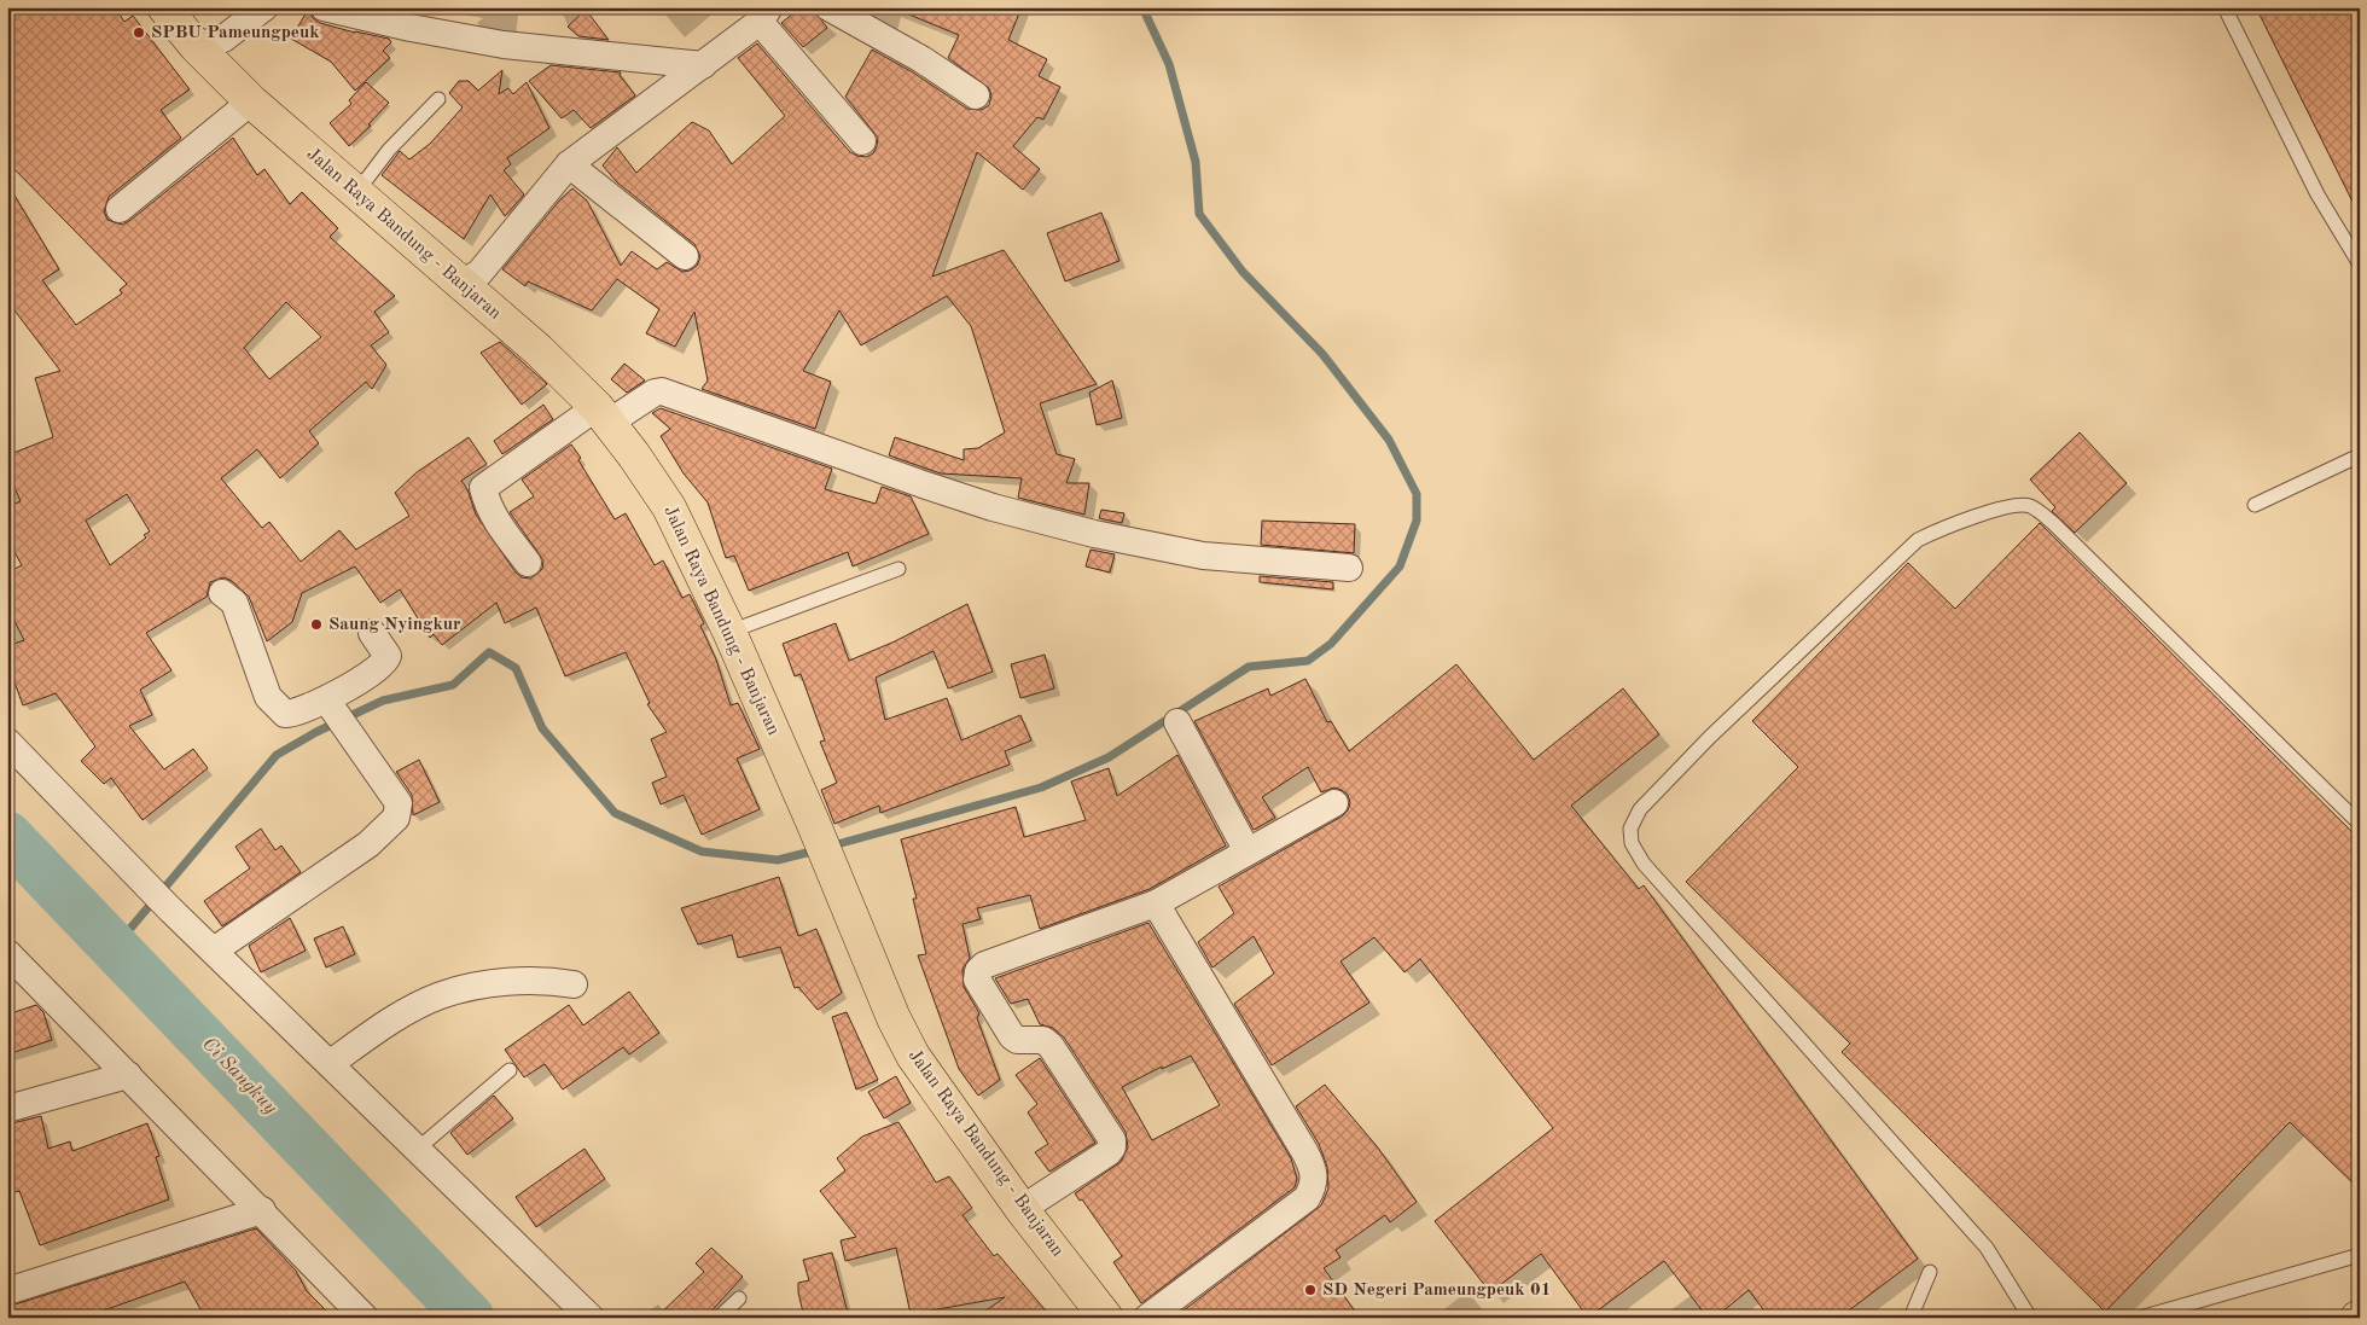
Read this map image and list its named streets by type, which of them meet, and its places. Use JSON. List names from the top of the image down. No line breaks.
{"streets":{"main road":["Jalan Raya Bandung - Banjaran"]},"water":["Ci Sangkuy"],"places":["SPBU Pameungpeuk","Saung Nyingkur","SD Negeri Pameungpeuk 01"]}
